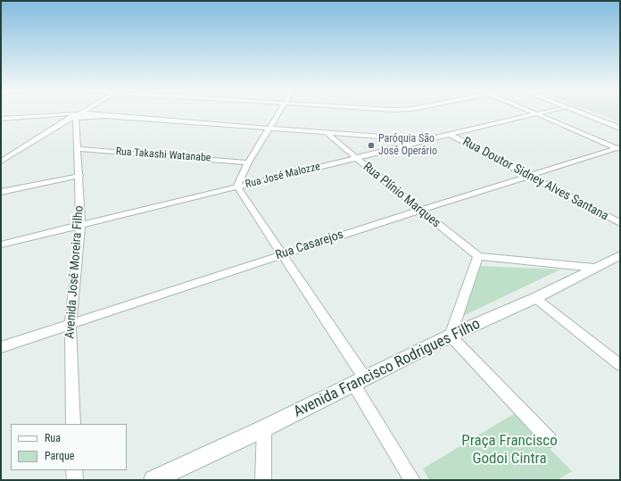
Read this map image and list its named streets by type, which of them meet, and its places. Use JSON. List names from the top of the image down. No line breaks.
{"streets":{"main road":["Avenida Francisco Rodrigues Filho"],"street":["Rua Takashi Watanabe","Rua José Malozze","Rua Doutor Sidney Alves Santana","Rua Plínio Marques","Rua Casarejos","Avenida José Moreira Filho"]},"crossings":[["Rua Takashi Watanabe","Avenida José Moreira Filho"],["Rua José Malozze","Rua Doutor Sidney Alves Santana"],["Rua José Malozze","Rua Plínio Marques"],["Rua José Malozze","Avenida José Moreira Filho"],["Rua Doutor Sidney Alves Santana","Rua Casarejos"],["Rua Plínio Marques","Rua Casarejos"],["Rua Casarejos","Avenida José Moreira Filho"]],"parks":["Praça Francisco Godoi Cintra"],"places":["Paróquia São José Operário"],"legend":["Rua","Parque"]}
